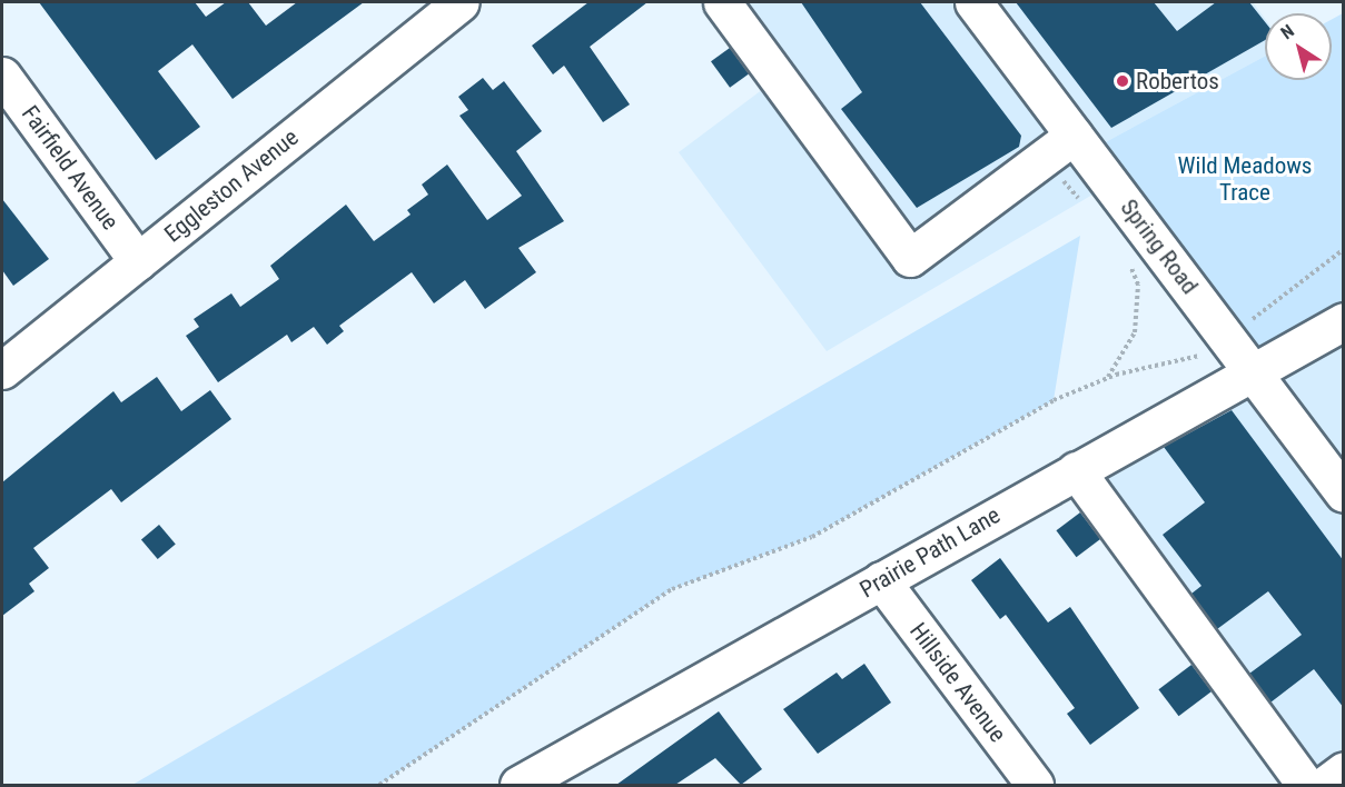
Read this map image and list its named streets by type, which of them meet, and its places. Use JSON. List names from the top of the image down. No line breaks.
{"streets":{"street":["Fairfield Avenue","Eggleston Avenue","Spring Road","Prairie Path Lane","Hillside Avenue"]},"crossings":[["Fairfield Avenue","Eggleston Avenue"],["Spring Road","Prairie Path Lane"],["Prairie Path Lane","Hillside Avenue"]],"parks":["Wild Meadows Trace"],"places":["Robertos"],"north":"top left"}
